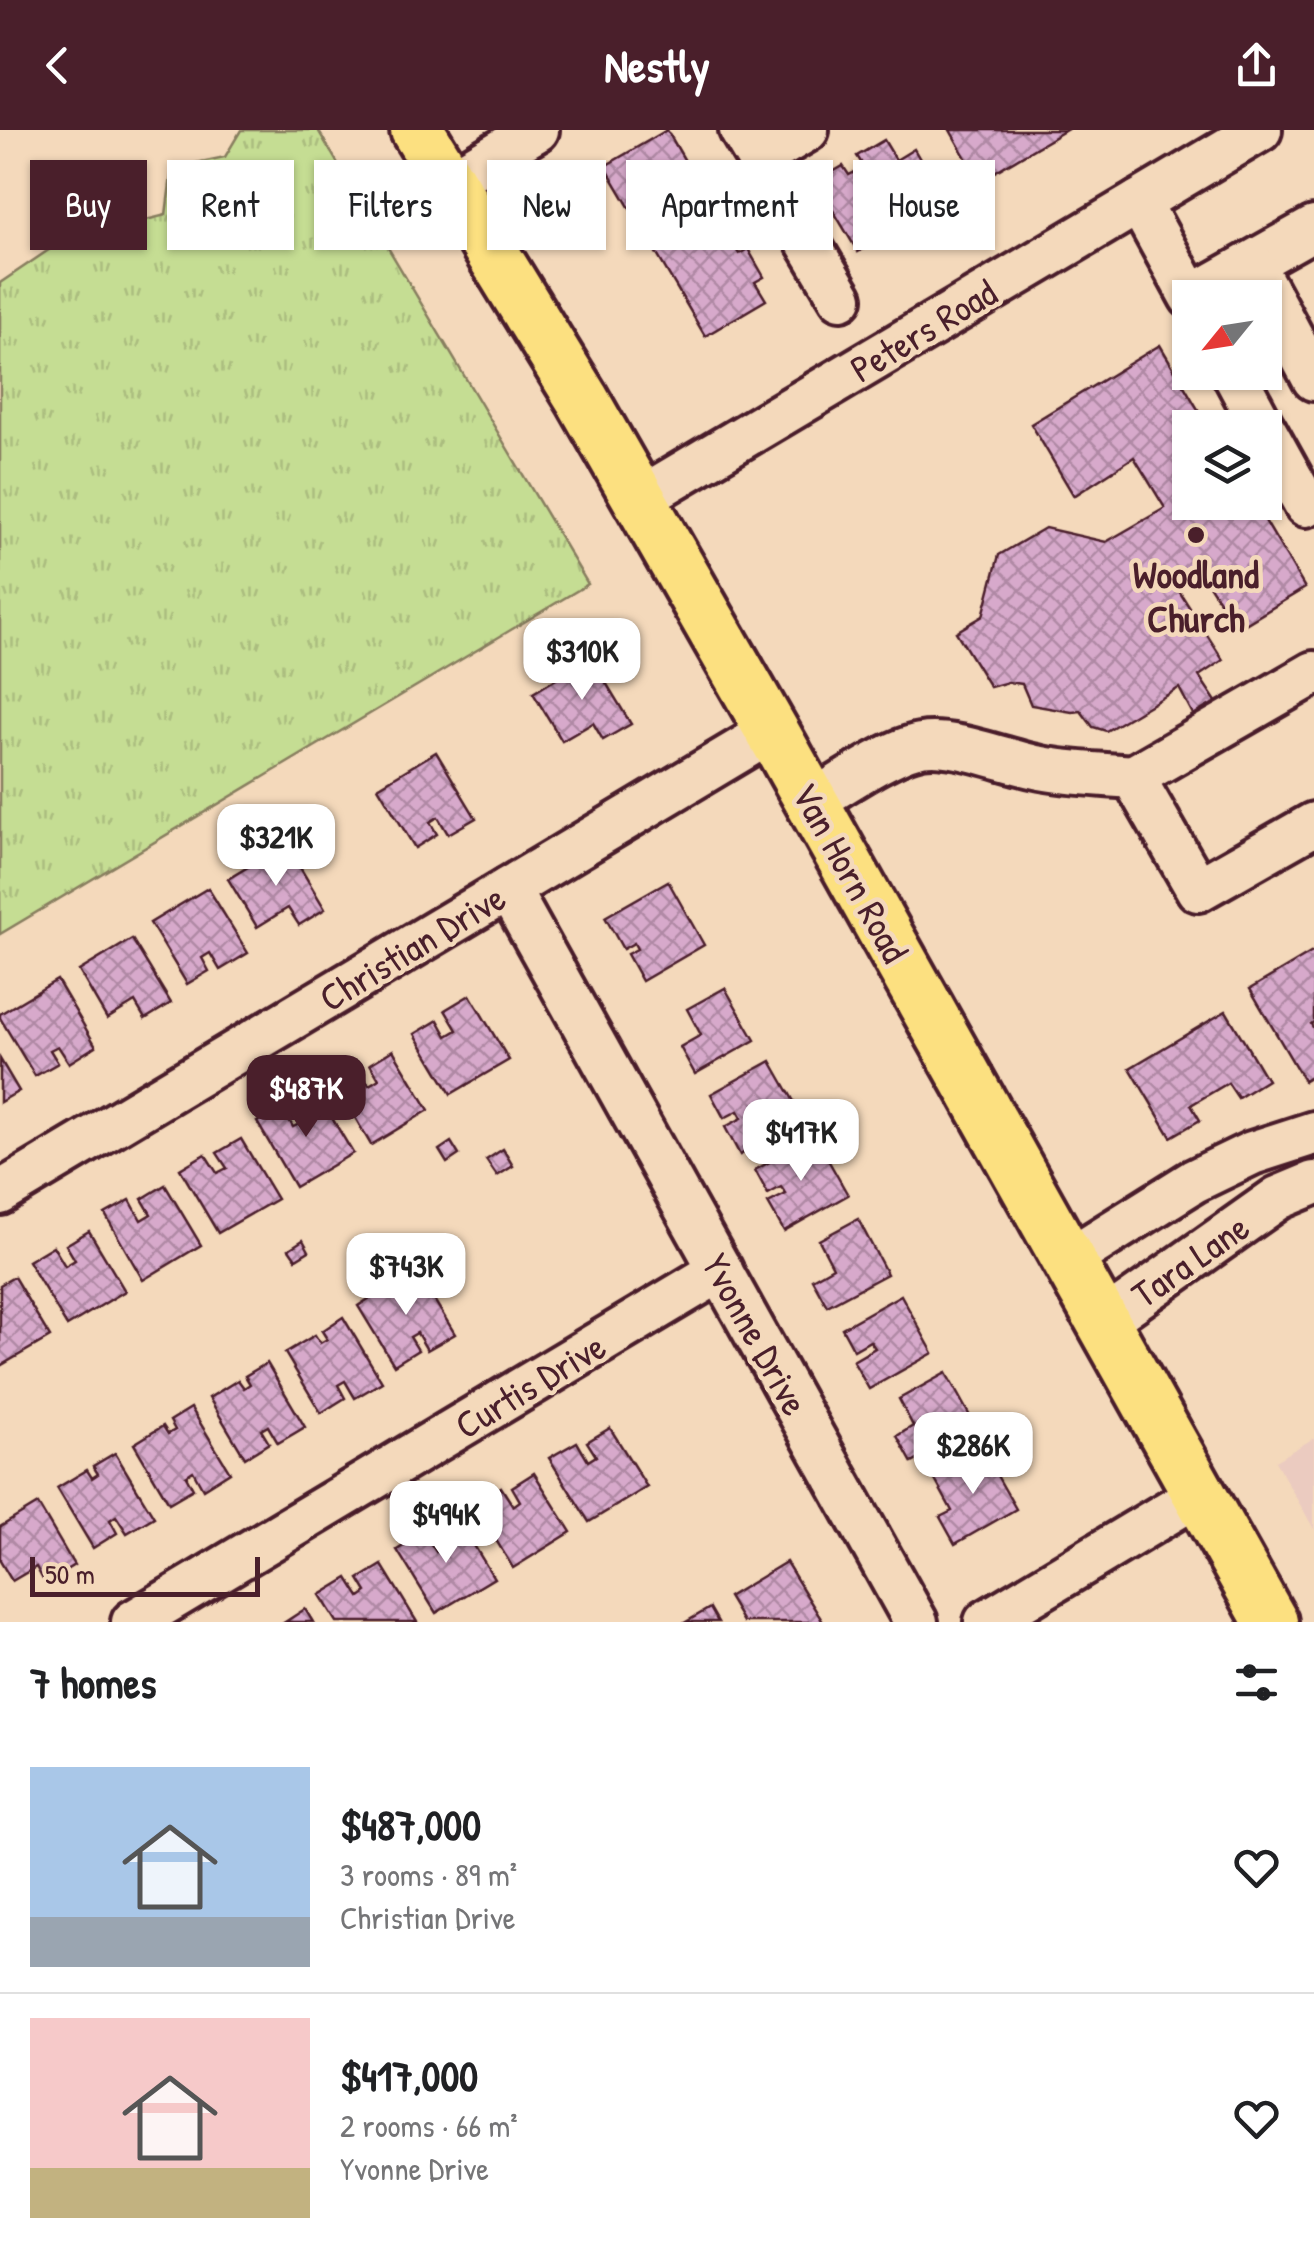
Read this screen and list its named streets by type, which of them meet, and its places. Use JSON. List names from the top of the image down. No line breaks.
{"streets":{"main road":["Van Horn Road"],"street":["Peters Road","Christian Drive","Tara Lane","Yvonne Drive","Curtis Drive"]},"crossings":[["Peters Road","Van Horn Road"],["Van Horn Road","Christian Drive"],["Van Horn Road","Tara Lane"],["Christian Drive","Yvonne Drive"],["Yvonne Drive","Curtis Drive"]],"places":["Woodland Church"],"scale_bar":"50 m","north":"bottom left","page":{"header":"Nestly","chip":["Buy","Rent","Filters","New","Apartment","House"],"price":["$310K","$321K","$487K","$417K","$743K","$286K","$494K"],"scale":"50 m","heading":"7 homes","list":[{"name":"$487,000","note":"3 rooms · 89 m² · Christian Drive"},{"name":"$417,000","note":"2 rooms · 66 m² · Yvonne Drive"}]}}
